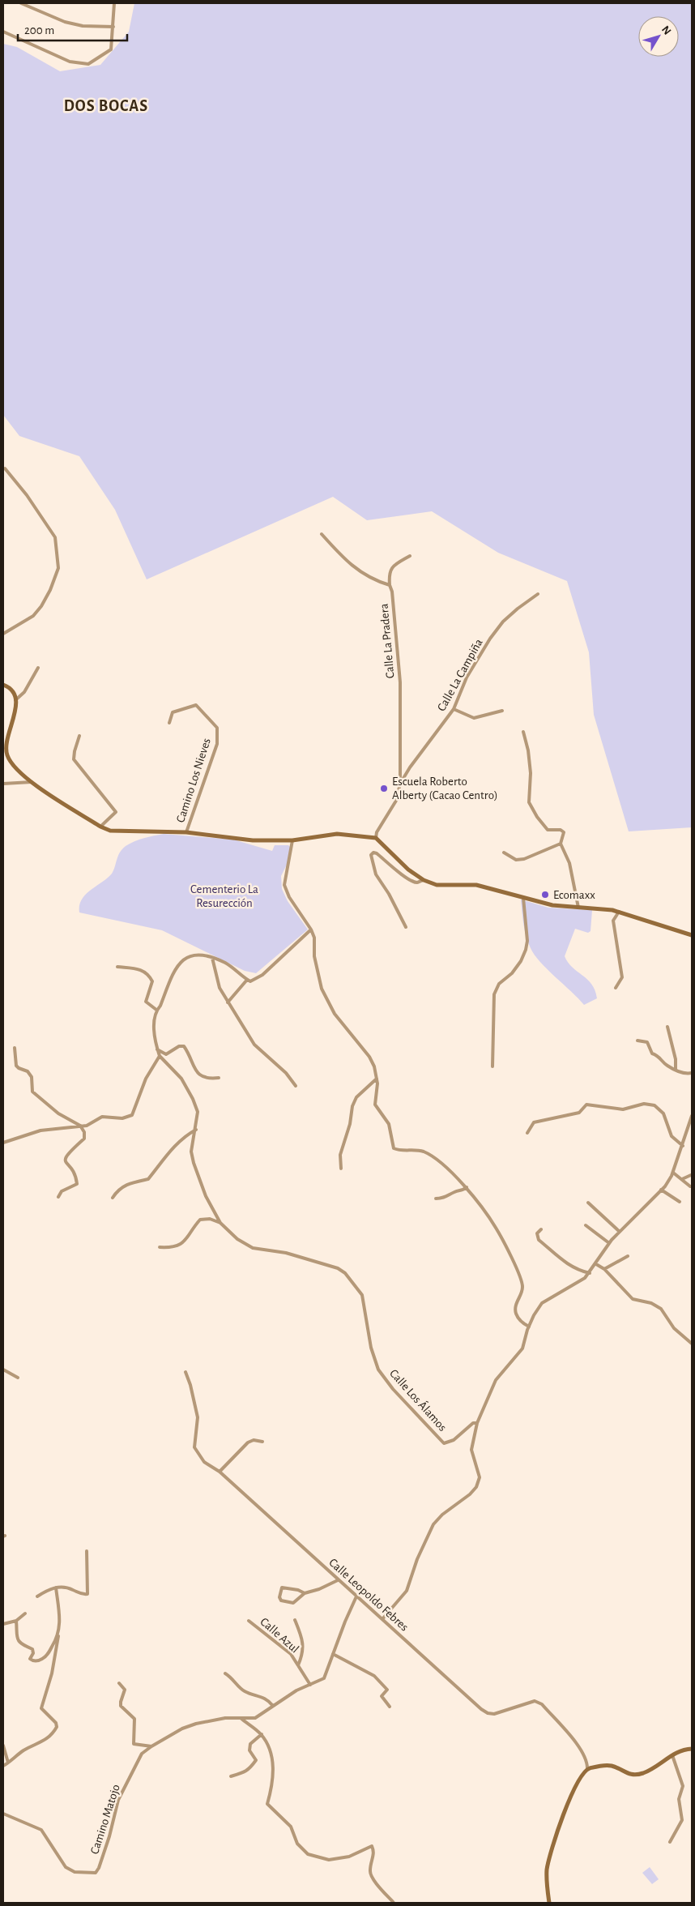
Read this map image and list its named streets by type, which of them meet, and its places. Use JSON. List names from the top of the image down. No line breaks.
{"streets":{"street":["Calle La Pradera","Calle La Campiña","Camino Los Nieves","Calle Los Álamos","Calle Leopoldo Febres","Calle Azul","Camino Matojo"]},"crossings":[["Calle La Pradera","Calle La Campiña"],["Calle Leopoldo Febres","Camino Matojo"],["Calle Azul","Camino Matojo"]],"districts":["DOS BOCAS"],"parks":["Cementerio La Resurección"],"places":["Escuela Roberto Alberty (Cacao Centro)","Ecomaxx"],"scale_bar":"200 m","north":"top right"}
